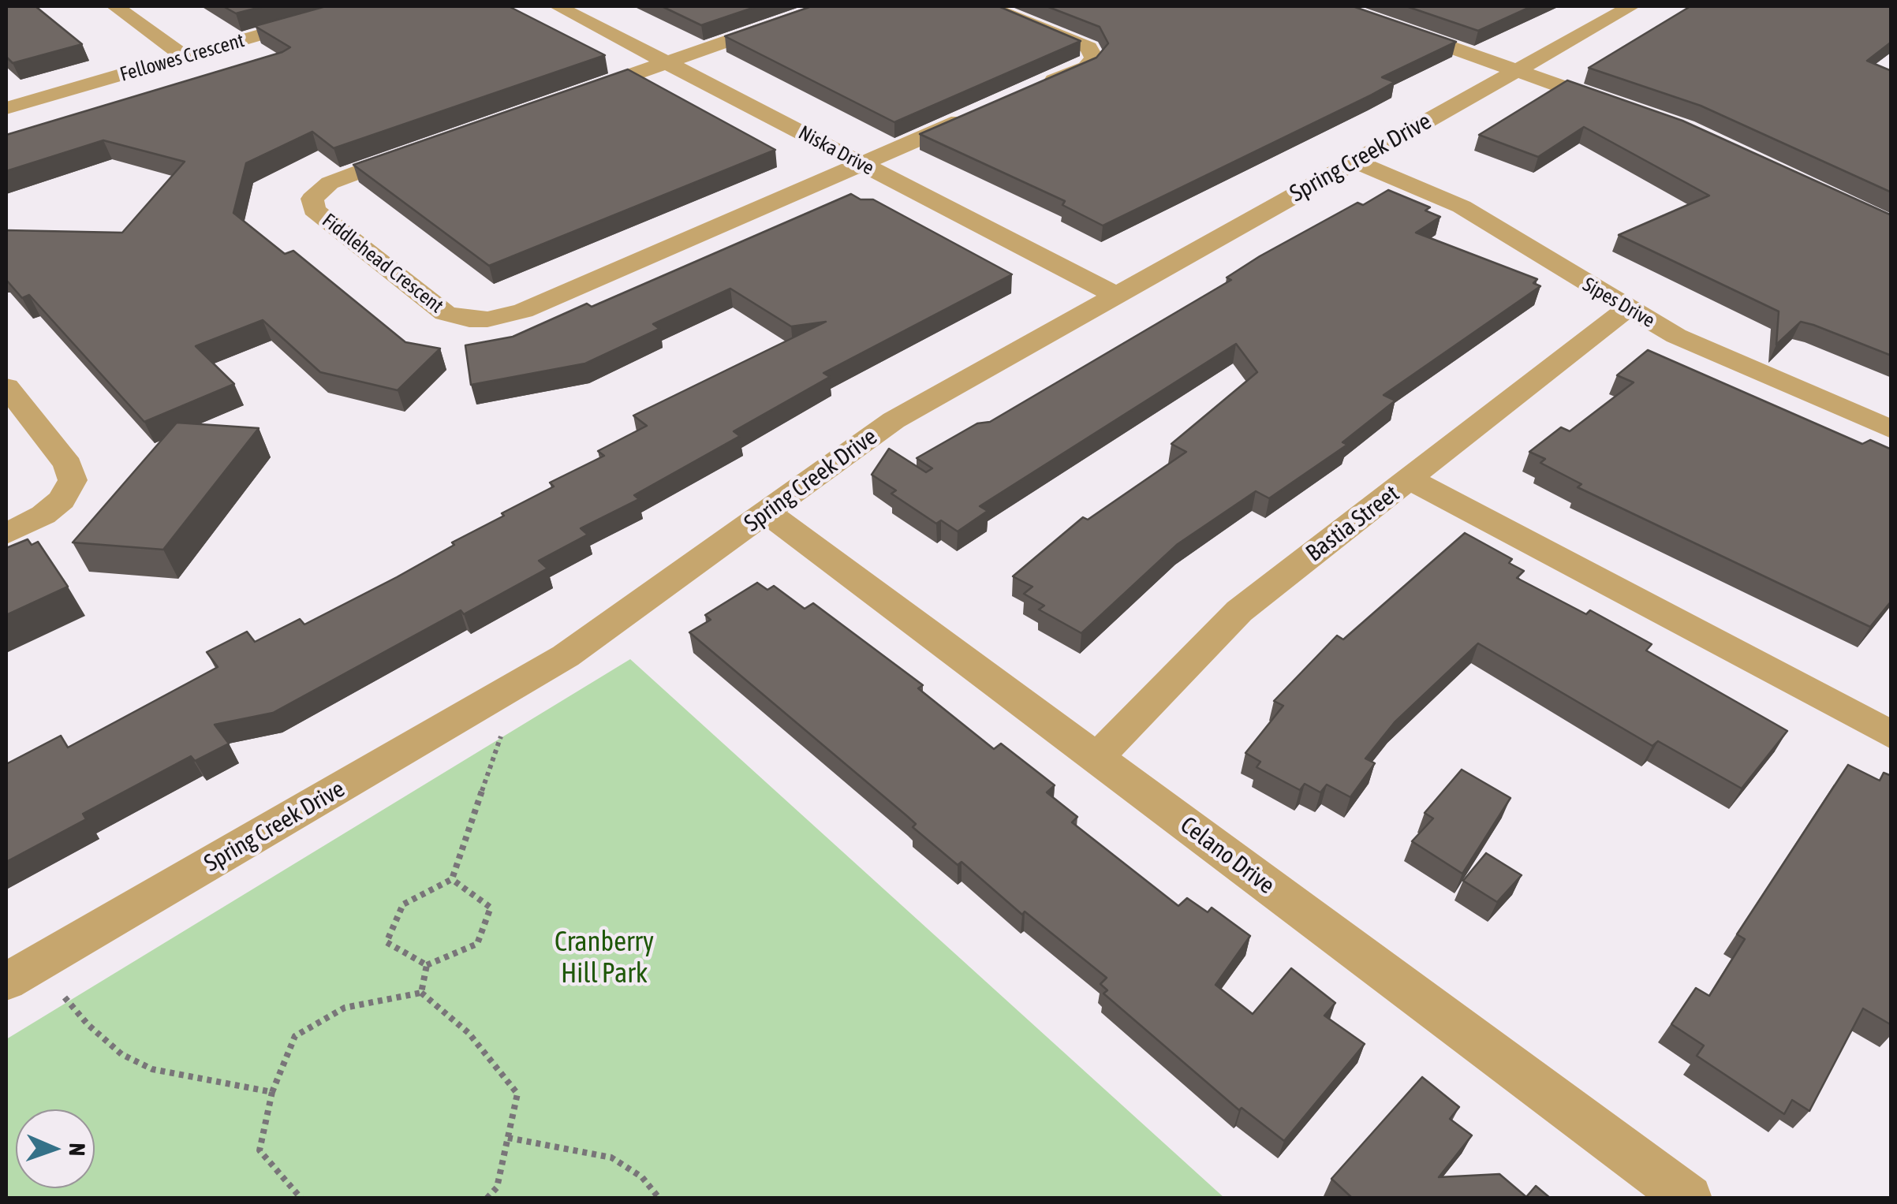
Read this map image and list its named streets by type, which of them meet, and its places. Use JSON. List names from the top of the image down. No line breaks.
{"streets":{"street":["Fellowes Crescent","Niska Drive","Spring Creek Drive","Fiddlehead Crescent","Sipes Drive","Bastia Street","Celano Drive"]},"crossings":[["Niska Drive","Spring Creek Drive"],["Niska Drive","Fiddlehead Crescent"],["Spring Creek Drive","Sipes Drive"],["Spring Creek Drive","Celano Drive"],["Sipes Drive","Bastia Street"],["Bastia Street","Celano Drive"]],"parks":["Cranberry Hill Park"],"north":"right"}
